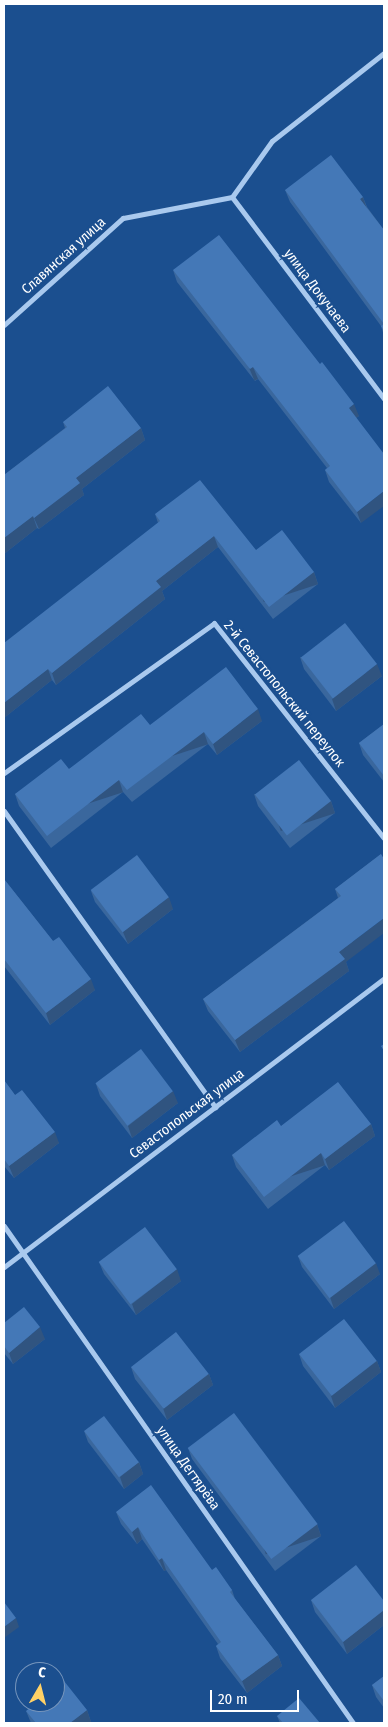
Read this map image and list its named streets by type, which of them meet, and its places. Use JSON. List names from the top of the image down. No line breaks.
{"streets":{"street":["Славянская улица","улица Докучаева","2-й Севастопольский переулок","Севастопольская улица","улица Дегтярёва"]},"crossings":[["Славянская улица","улица Докучаева"],["Севастопольская улица","улица Дегтярёва"]],"scale_bar":"20 m","north":"top"}
